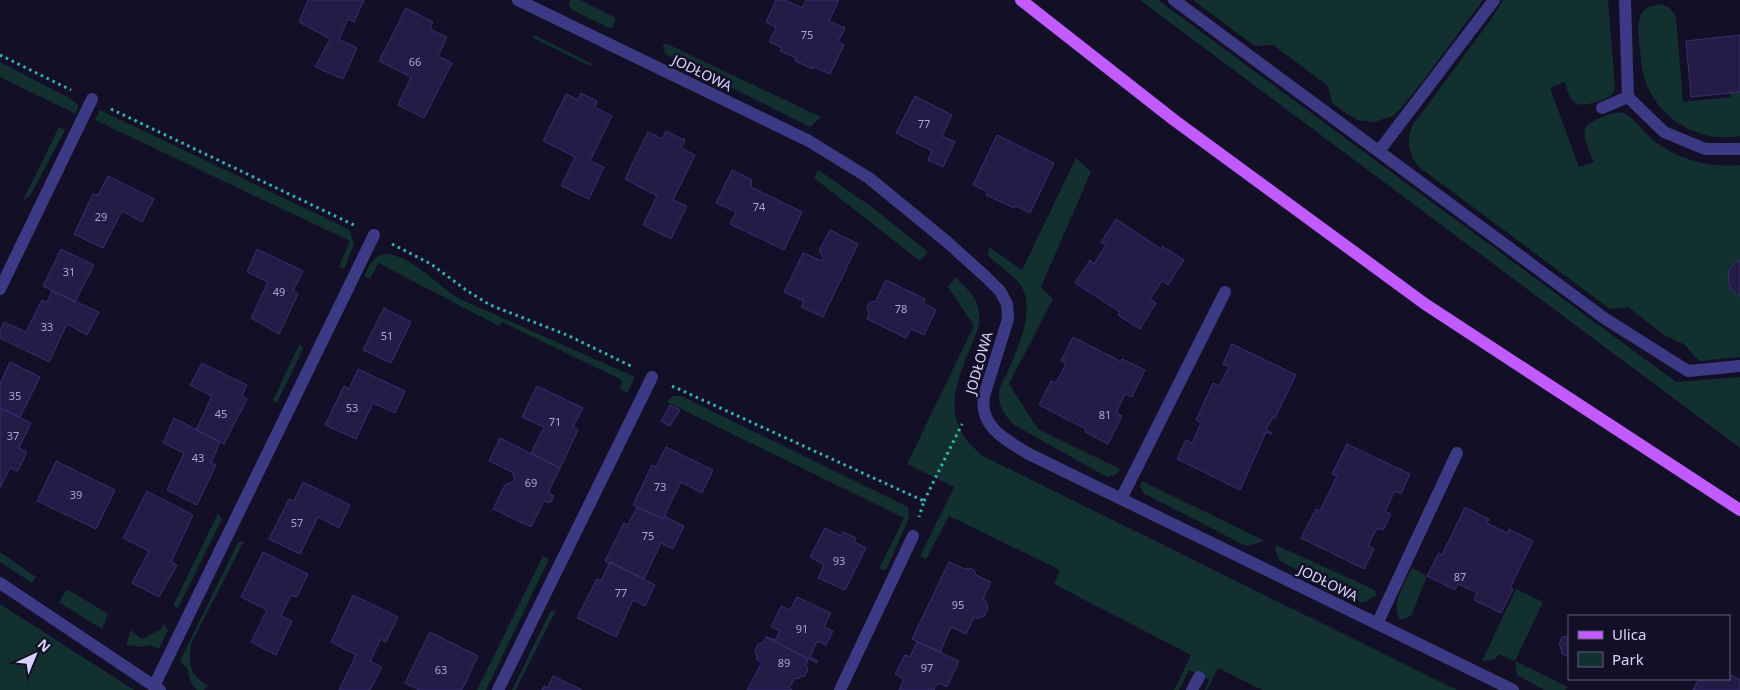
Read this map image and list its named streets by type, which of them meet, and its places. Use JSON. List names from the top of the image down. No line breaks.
{"streets":{"street":["JODŁOWA"]},"house_numbers":["75","66","77","74","29","31","49","78","33","51","35","53","45","81","71","37","43","69","73","39","57","75","93","87","77","95","91","89","97","63"],"legend":["Ulica","Park"],"north":"top right"}
